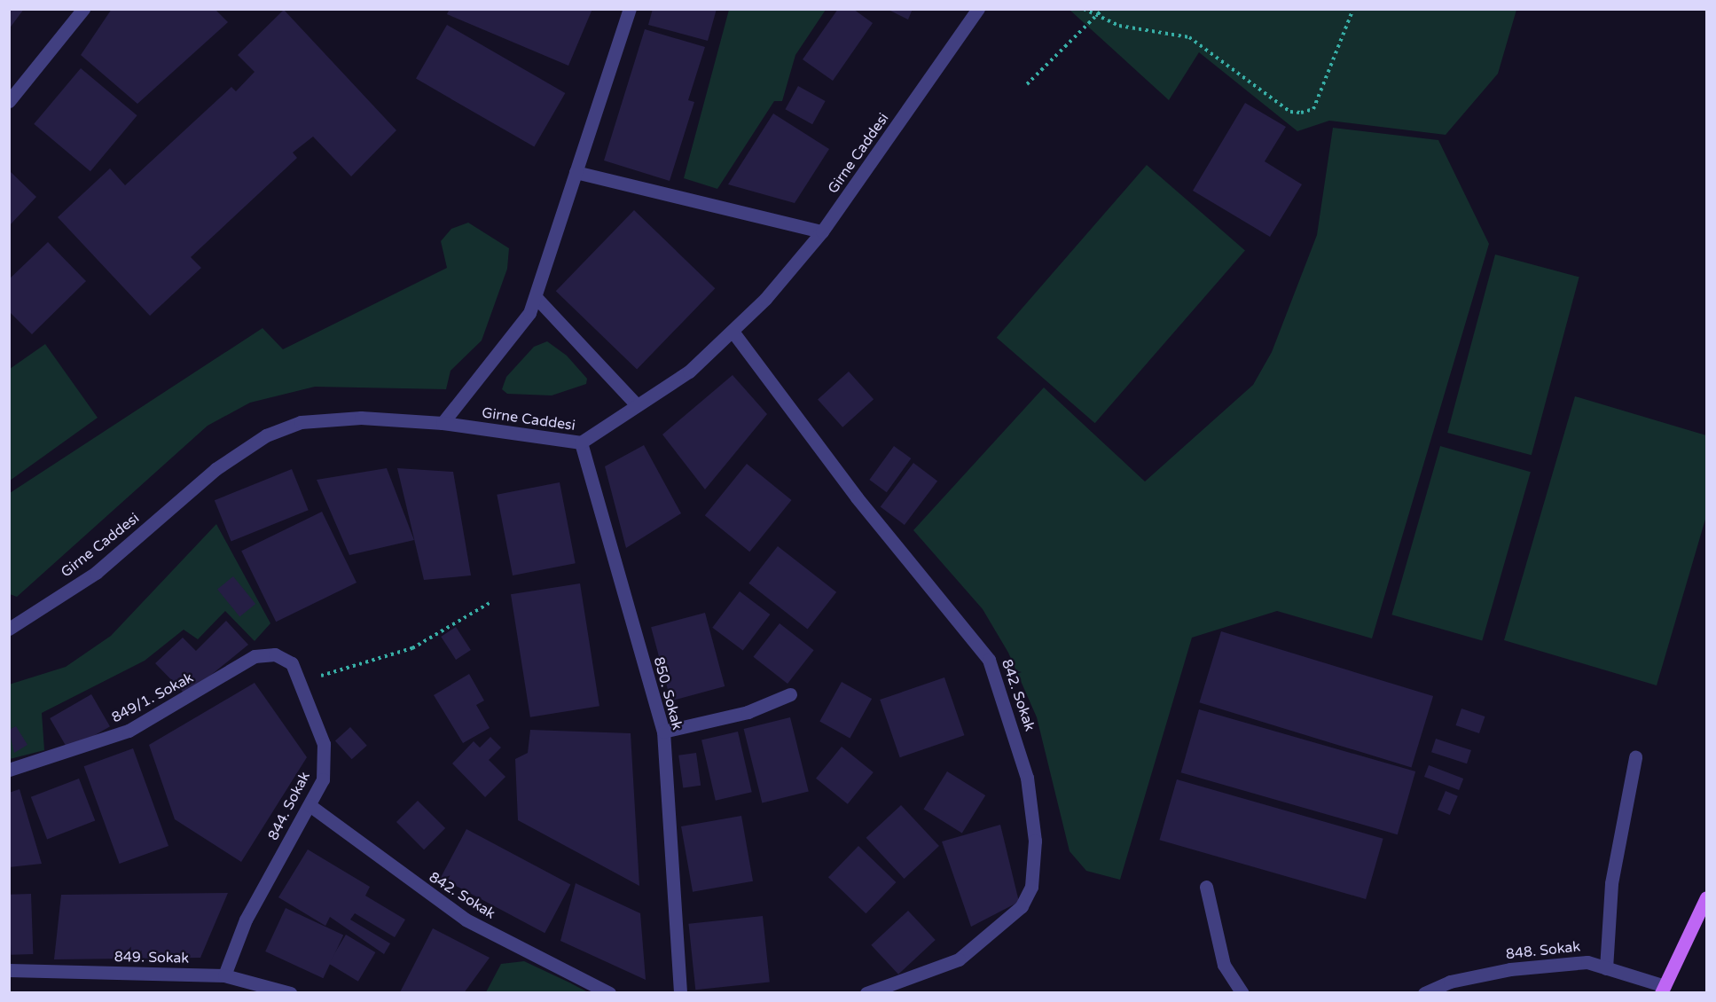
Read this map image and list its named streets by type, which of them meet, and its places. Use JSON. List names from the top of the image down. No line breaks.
{"streets":{"street":["Girne Caddesi","850. Sokak","842. Sokak","849/1. Sokak","844. Sokak","848. Sokak","849. Sokak"]},"crossings":[["Girne Caddesi","850. Sokak"],["Girne Caddesi","842. Sokak"],["842. Sokak","844. Sokak"],["849/1. Sokak","844. Sokak"],["844. Sokak","849. Sokak"]]}
